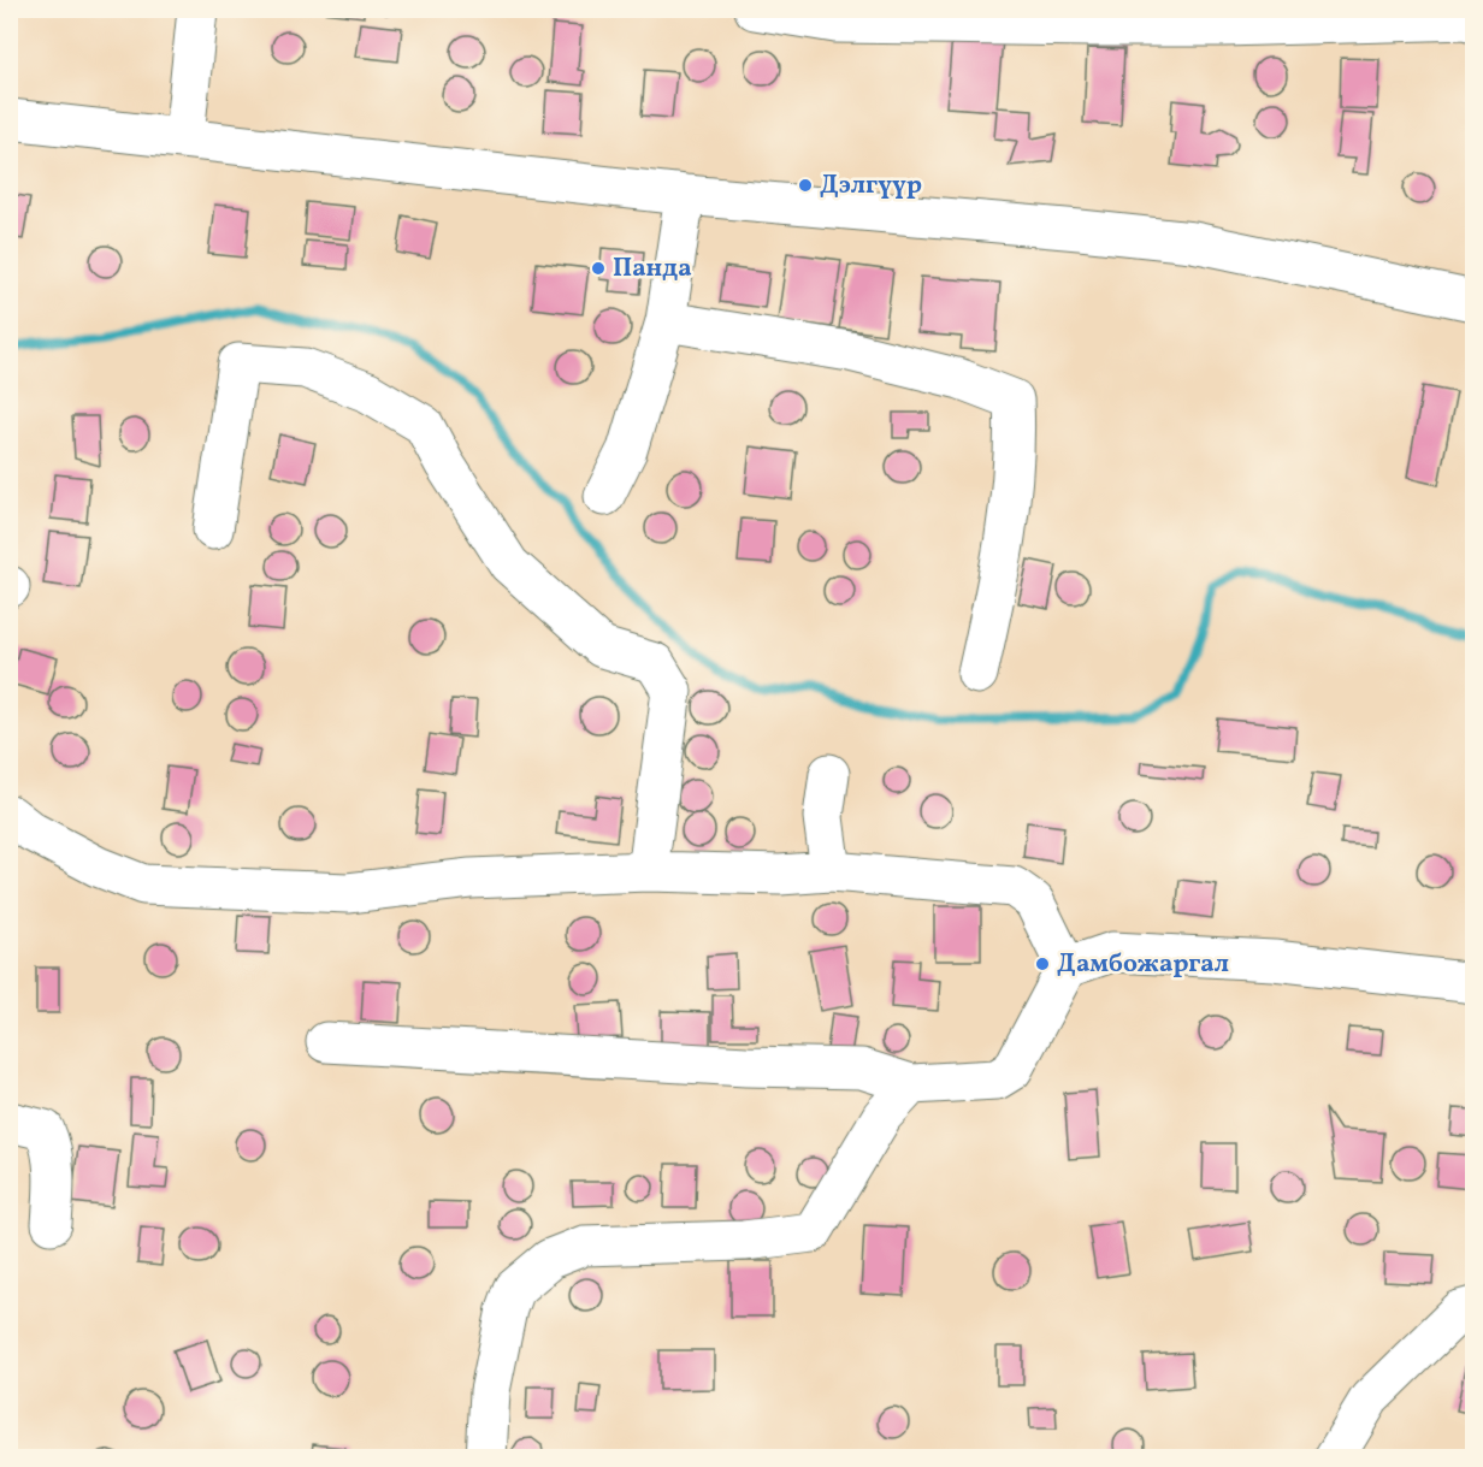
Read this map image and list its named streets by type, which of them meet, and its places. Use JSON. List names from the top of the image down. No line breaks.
{"places":["Дэлгүүр","Панда","Дамбожаргал"]}
